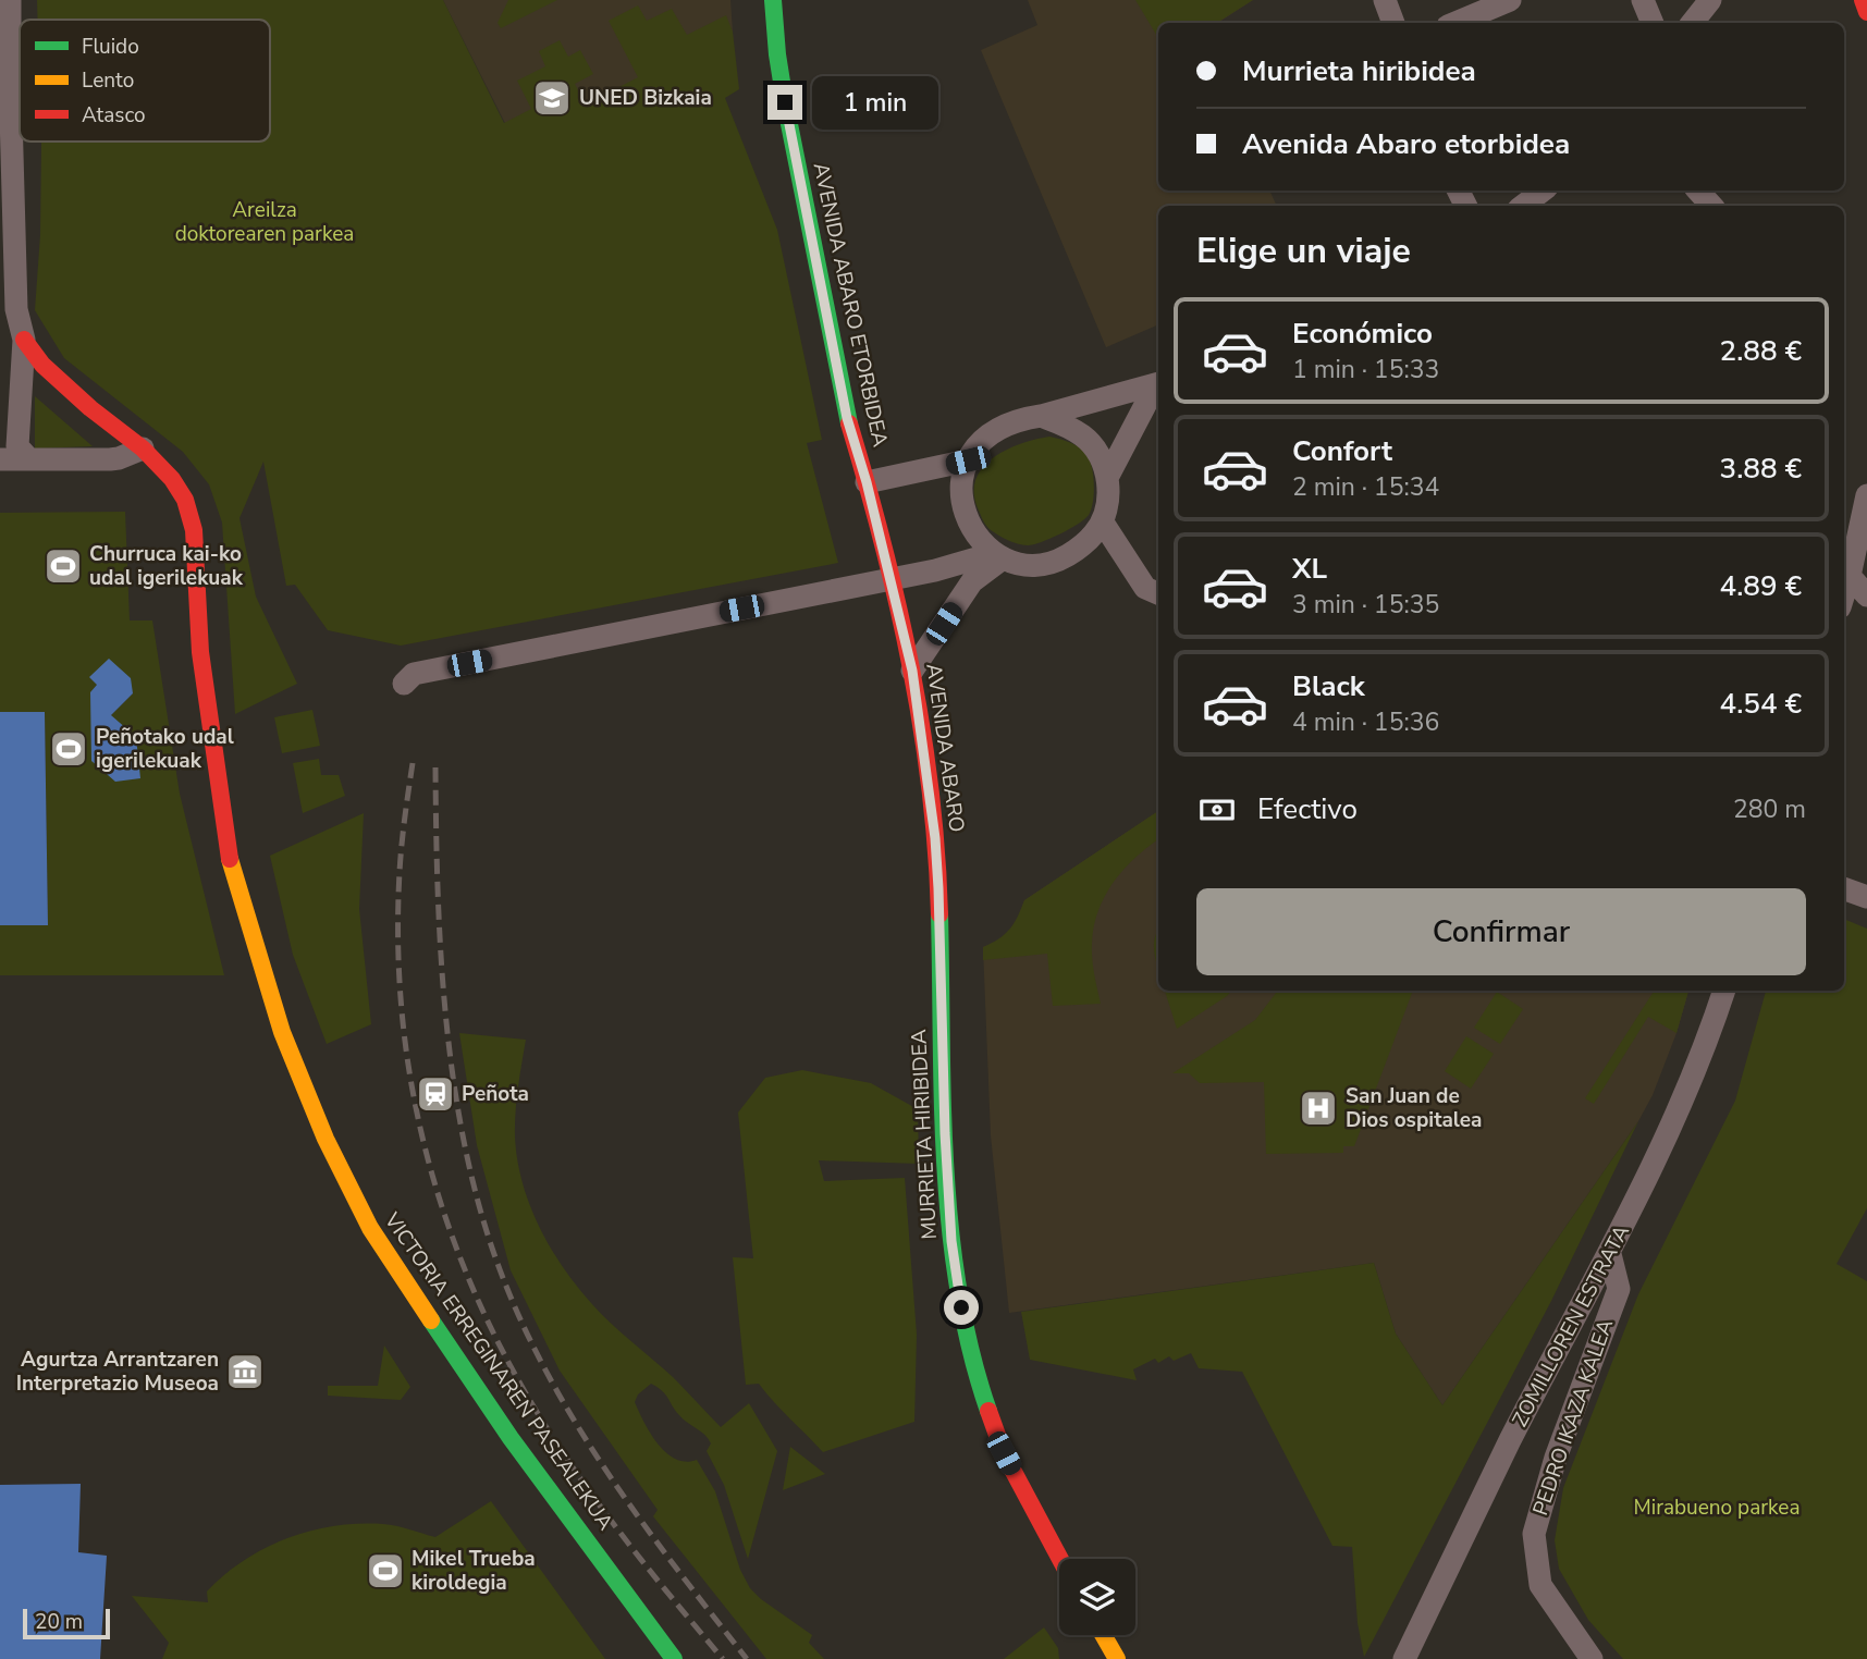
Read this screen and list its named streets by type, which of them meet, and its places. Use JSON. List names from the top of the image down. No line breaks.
{"streets":{"street":["AVENIDA ABARO ETORBIDEA","AVENIDA ABARO","MURRIETA HIRIBIDEA","ZOMILLOREN ESTRATA","VICTORIA ERREGINAREN PASEALEKUA","PEDRO IKAZA KALEA"]},"crossings":[["AVENIDA ABARO ETORBIDEA","AVENIDA ABARO"],["AVENIDA ABARO","MURRIETA HIRIBIDEA"],["ZOMILLOREN ESTRATA","PEDRO IKAZA KALEA"]],"parks":["Areilza doktorearen parkea","Mirabueno parkea"],"places":{"school or university":["UNED Bizkaia"],"sports":["Churruca kai-ko udal igerilekuak","Peñotako udal igerilekuak","Mikel Trueba kiroldegia"],"station":["Peñota"],"hospital":["San Juan de Dios ospitalea"],"museum":["Agurtza Arrantzaren Interpretazio Museoa"]},"legend":["Fluido","Lento","Atasco"],"scale_bar":"20 m","page":{"banner":["Murrieta hiribidea","Avenida Abaro etorbidea"],"bubble":"1 min","heading":"Elige un viaje","list":[{"name":"Económico","note":"1 min · 15:33","value":"2.88 €"},{"name":"Confort","note":"2 min · 15:34","value":"3.88 €"},{"name":"XL","note":"3 min · 15:35","value":"4.89 €"},{"name":"Black","note":"4 min · 15:36","value":"4.54 €"}],"pay":["Efectivo","280 m"],"buttons":"Confirmar","scale":"20 m"}}
